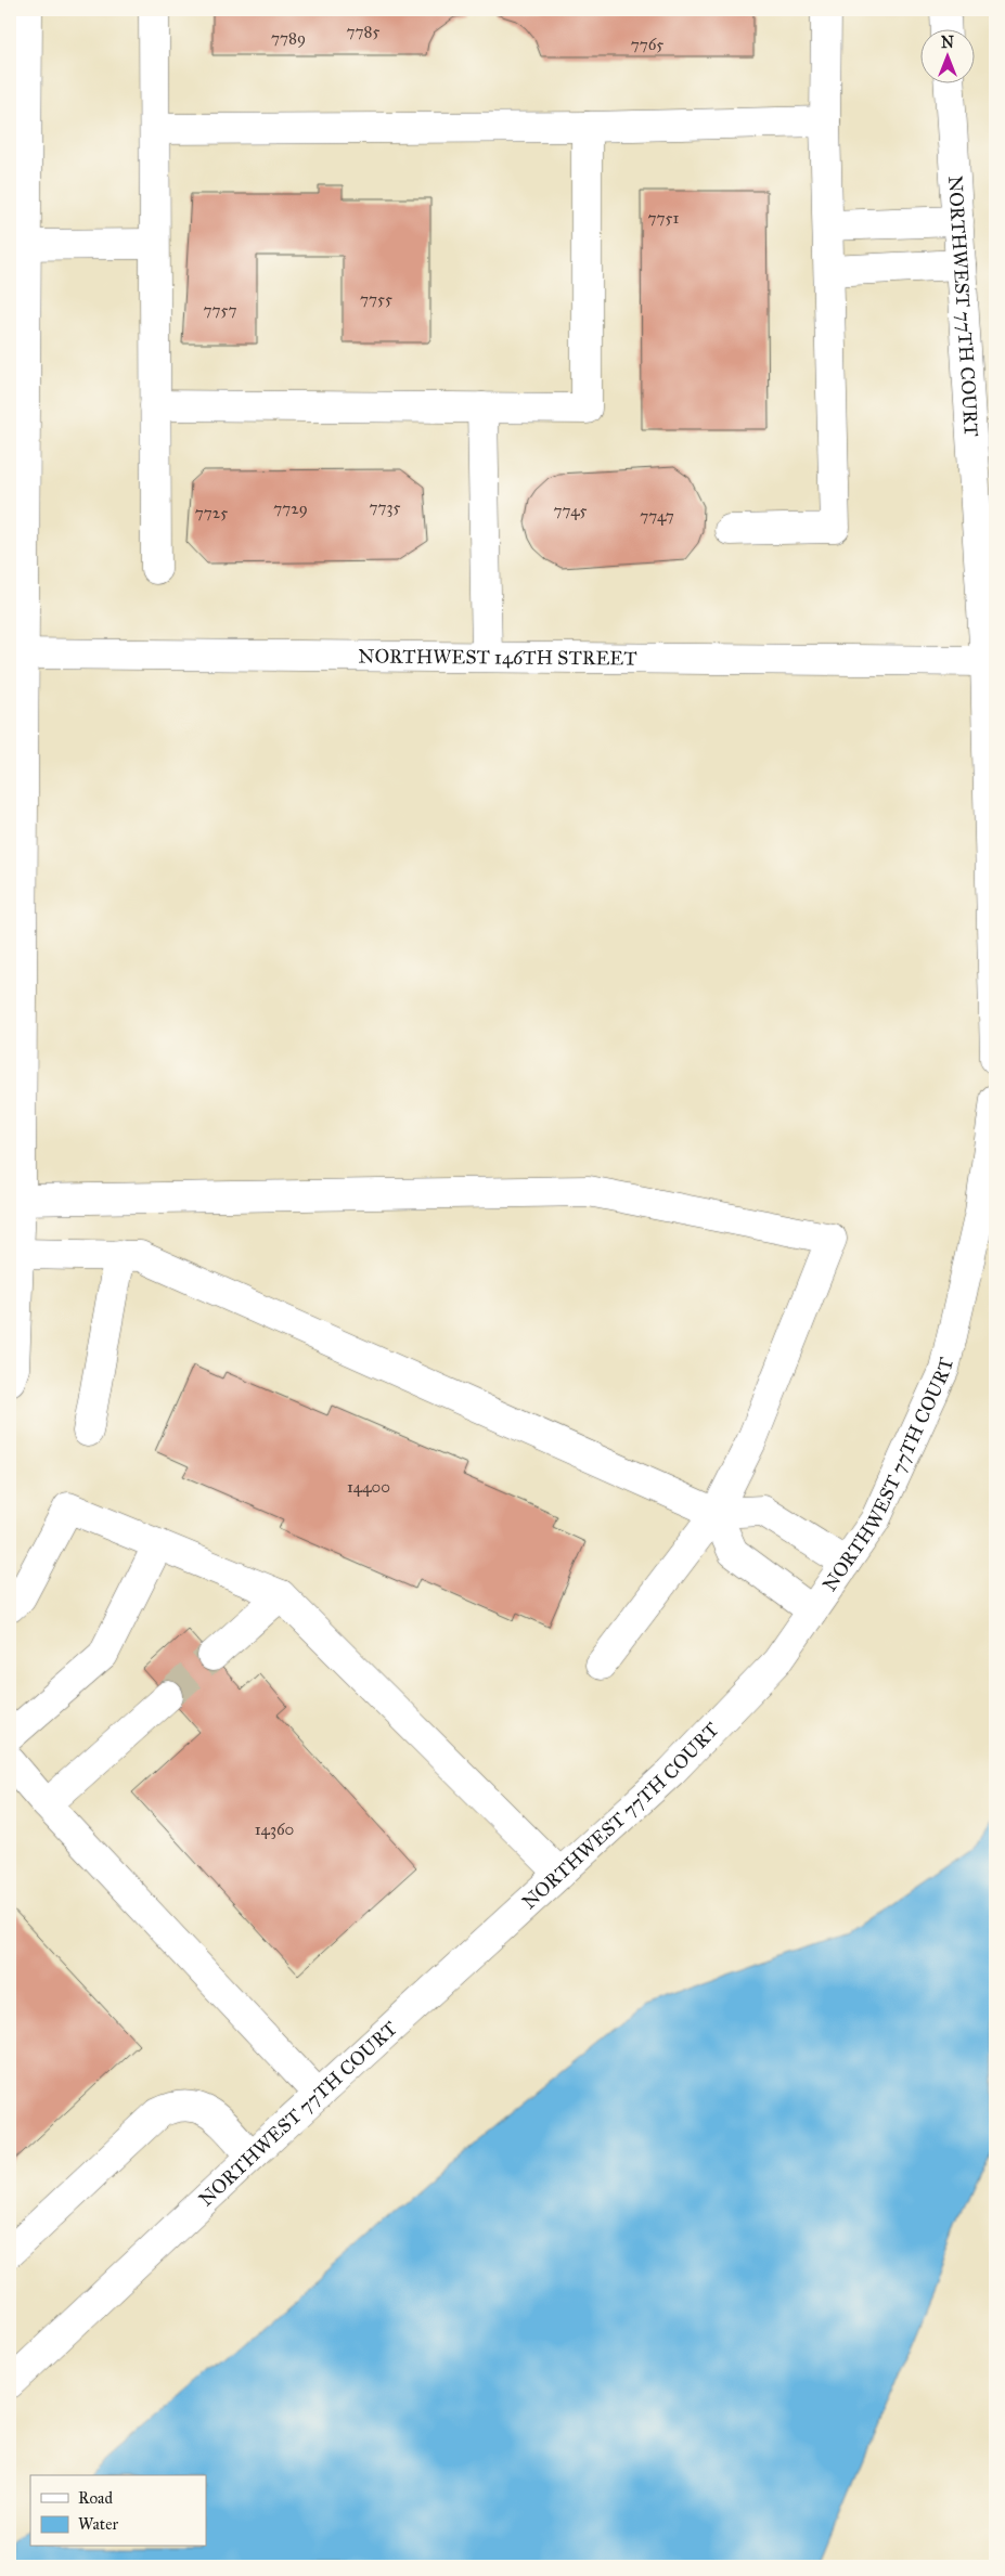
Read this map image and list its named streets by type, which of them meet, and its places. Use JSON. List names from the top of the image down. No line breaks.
{"streets":{"street":["NORTHWEST 77TH COURT","NORTHWEST 146TH STREET"]},"crossings":[["NORTHWEST 77TH COURT","NORTHWEST 146TH STREET"]],"house_numbers":["7785","7789","7765","7751","7755","7757","7735","7729","7745","7725","7747","14400","14360"],"legend":["Road","Water"],"north":"top"}
